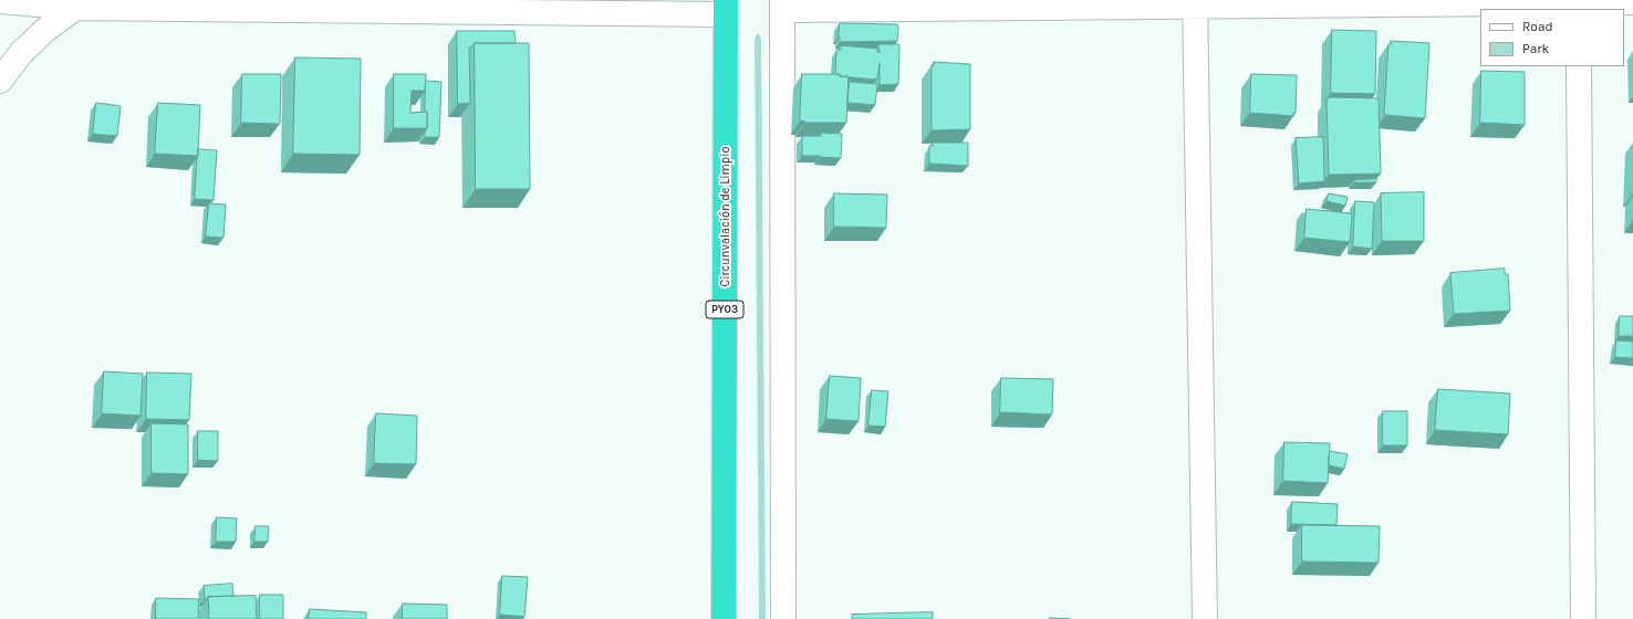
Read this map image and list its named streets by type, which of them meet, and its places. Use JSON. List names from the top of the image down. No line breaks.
{"streets":{"highway":["Circunvalación de Limpio","PY03"]},"legend":["Road","Park"]}
